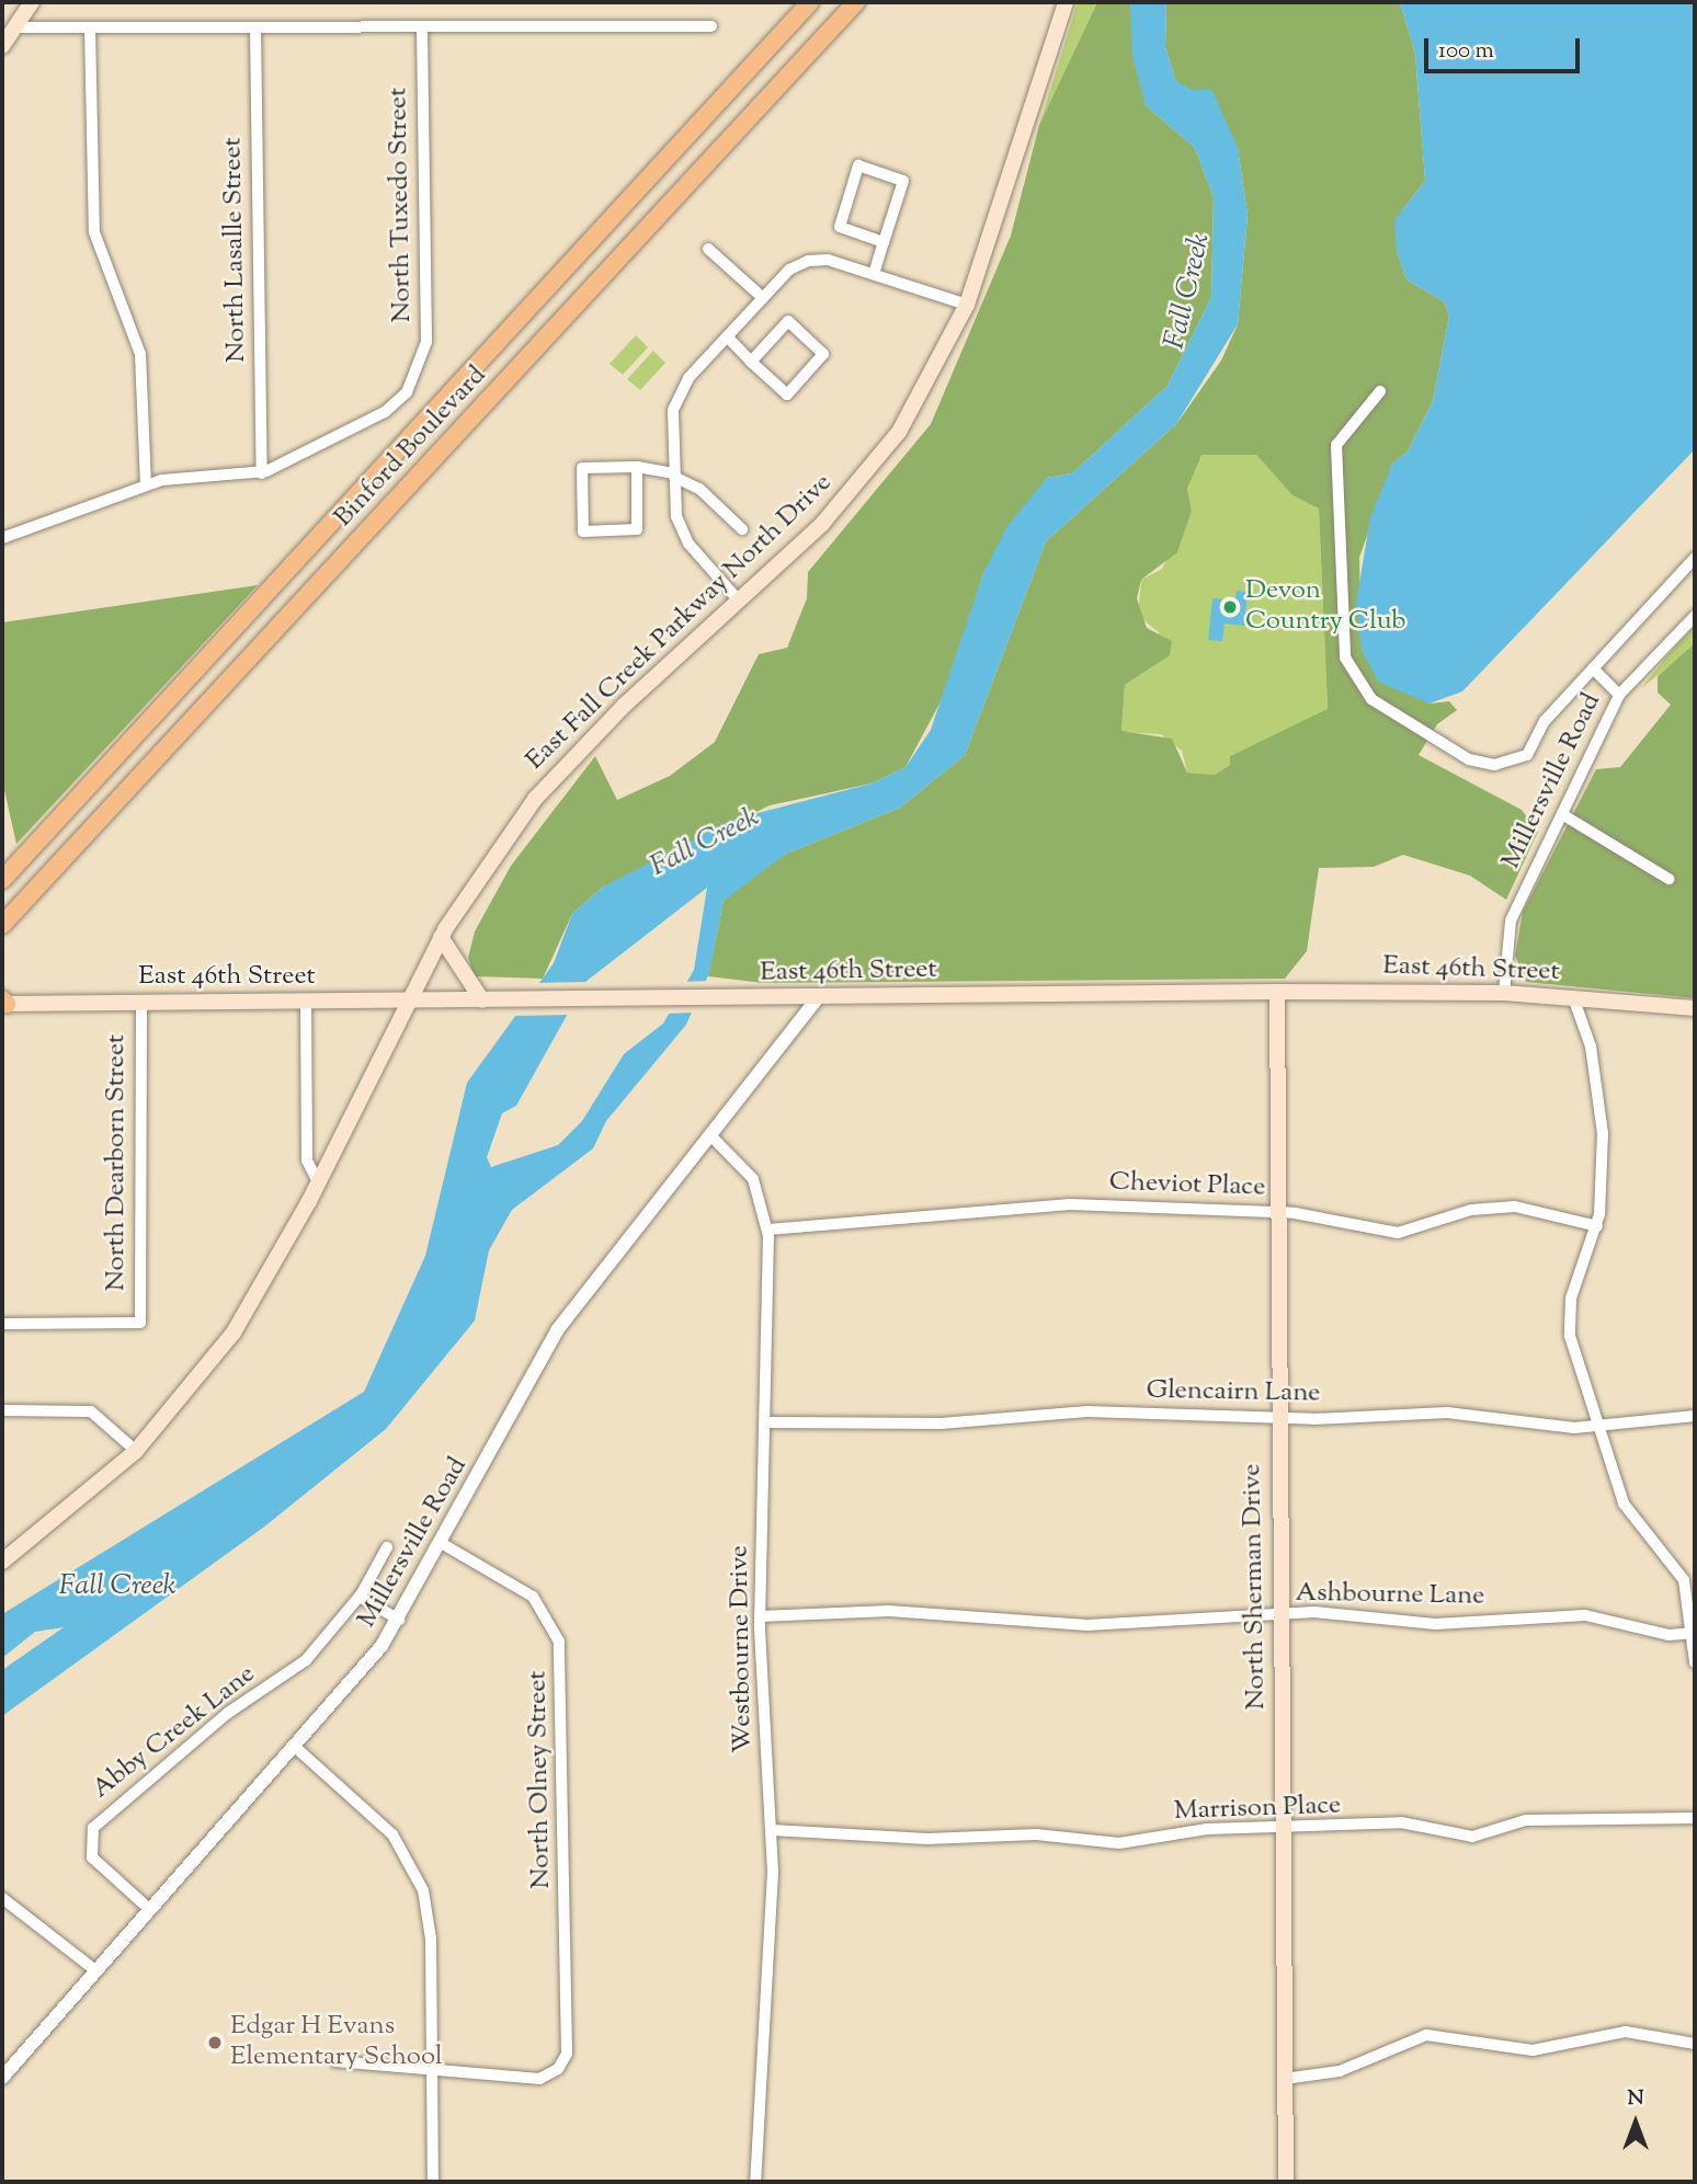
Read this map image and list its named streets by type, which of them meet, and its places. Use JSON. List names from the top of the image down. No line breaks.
{"streets":{"main road":["Binford Boulevard","East Fall Creek Parkway North Drive","East 46th Street","North Sherman Drive"],"street":["North Tuxedo Street","North Lasalle Street","Millersville Road","North Dearborn Street","Cheviot Place","Glencairn Lane","Ashbourne Lane","Westbourne Drive","Abby Creek Lane","North Olney Street","Marrison Place"]},"crossings":[["North Tuxedo Street","North Lasalle Street"],["East Fall Creek Parkway North Drive","East 46th Street"],["Millersville Road","East 46th Street"],["Millersville Road","Westbourne Drive"],["Millersville Road","Abby Creek Lane"],["Millersville Road","North Olney Street"],["East 46th Street","North Dearborn Street"],["East 46th Street","North Sherman Drive"],["Cheviot Place","North Sherman Drive"],["Cheviot Place","Westbourne Drive"],["Glencairn Lane","North Sherman Drive"],["Glencairn Lane","Westbourne Drive"],["North Sherman Drive","Ashbourne Lane"],["North Sherman Drive","Marrison Place"],["Ashbourne Lane","Westbourne Drive"],["Westbourne Drive","Marrison Place"]],"water":["Fall Creek"],"places":["Devon Country Club","Edgar H Evans Elementary School"],"scale_bar":"100 m","north":"top"}
